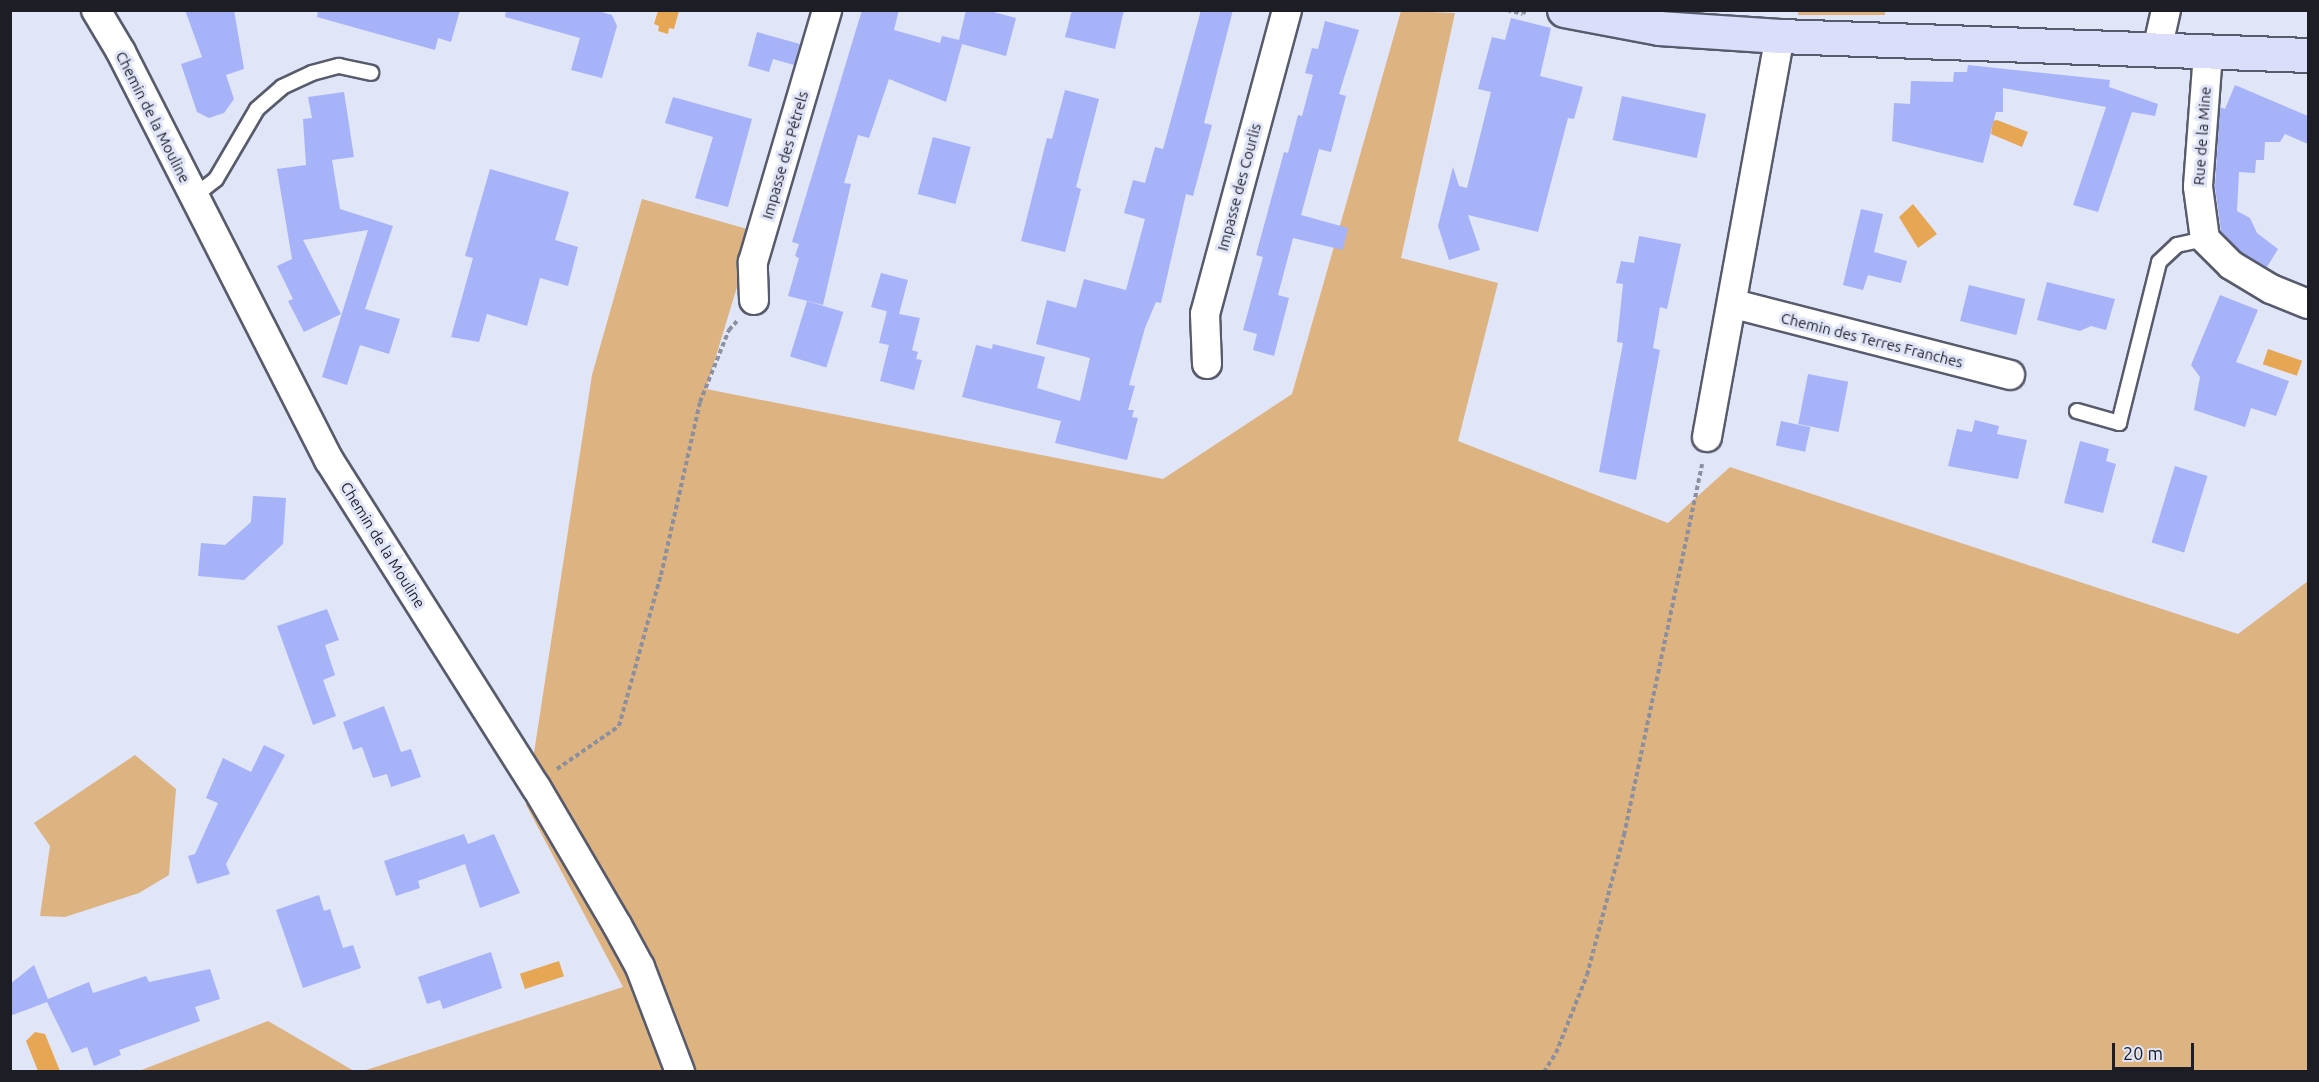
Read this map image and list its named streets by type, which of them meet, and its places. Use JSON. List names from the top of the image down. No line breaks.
{"streets":{"street":["Chemin de la Mouline","Rue de la Mine","Impasse des Pétrels","Impasse des Courlis","Chemin des Terres Franches"]},"scale_bar":"20 m"}
